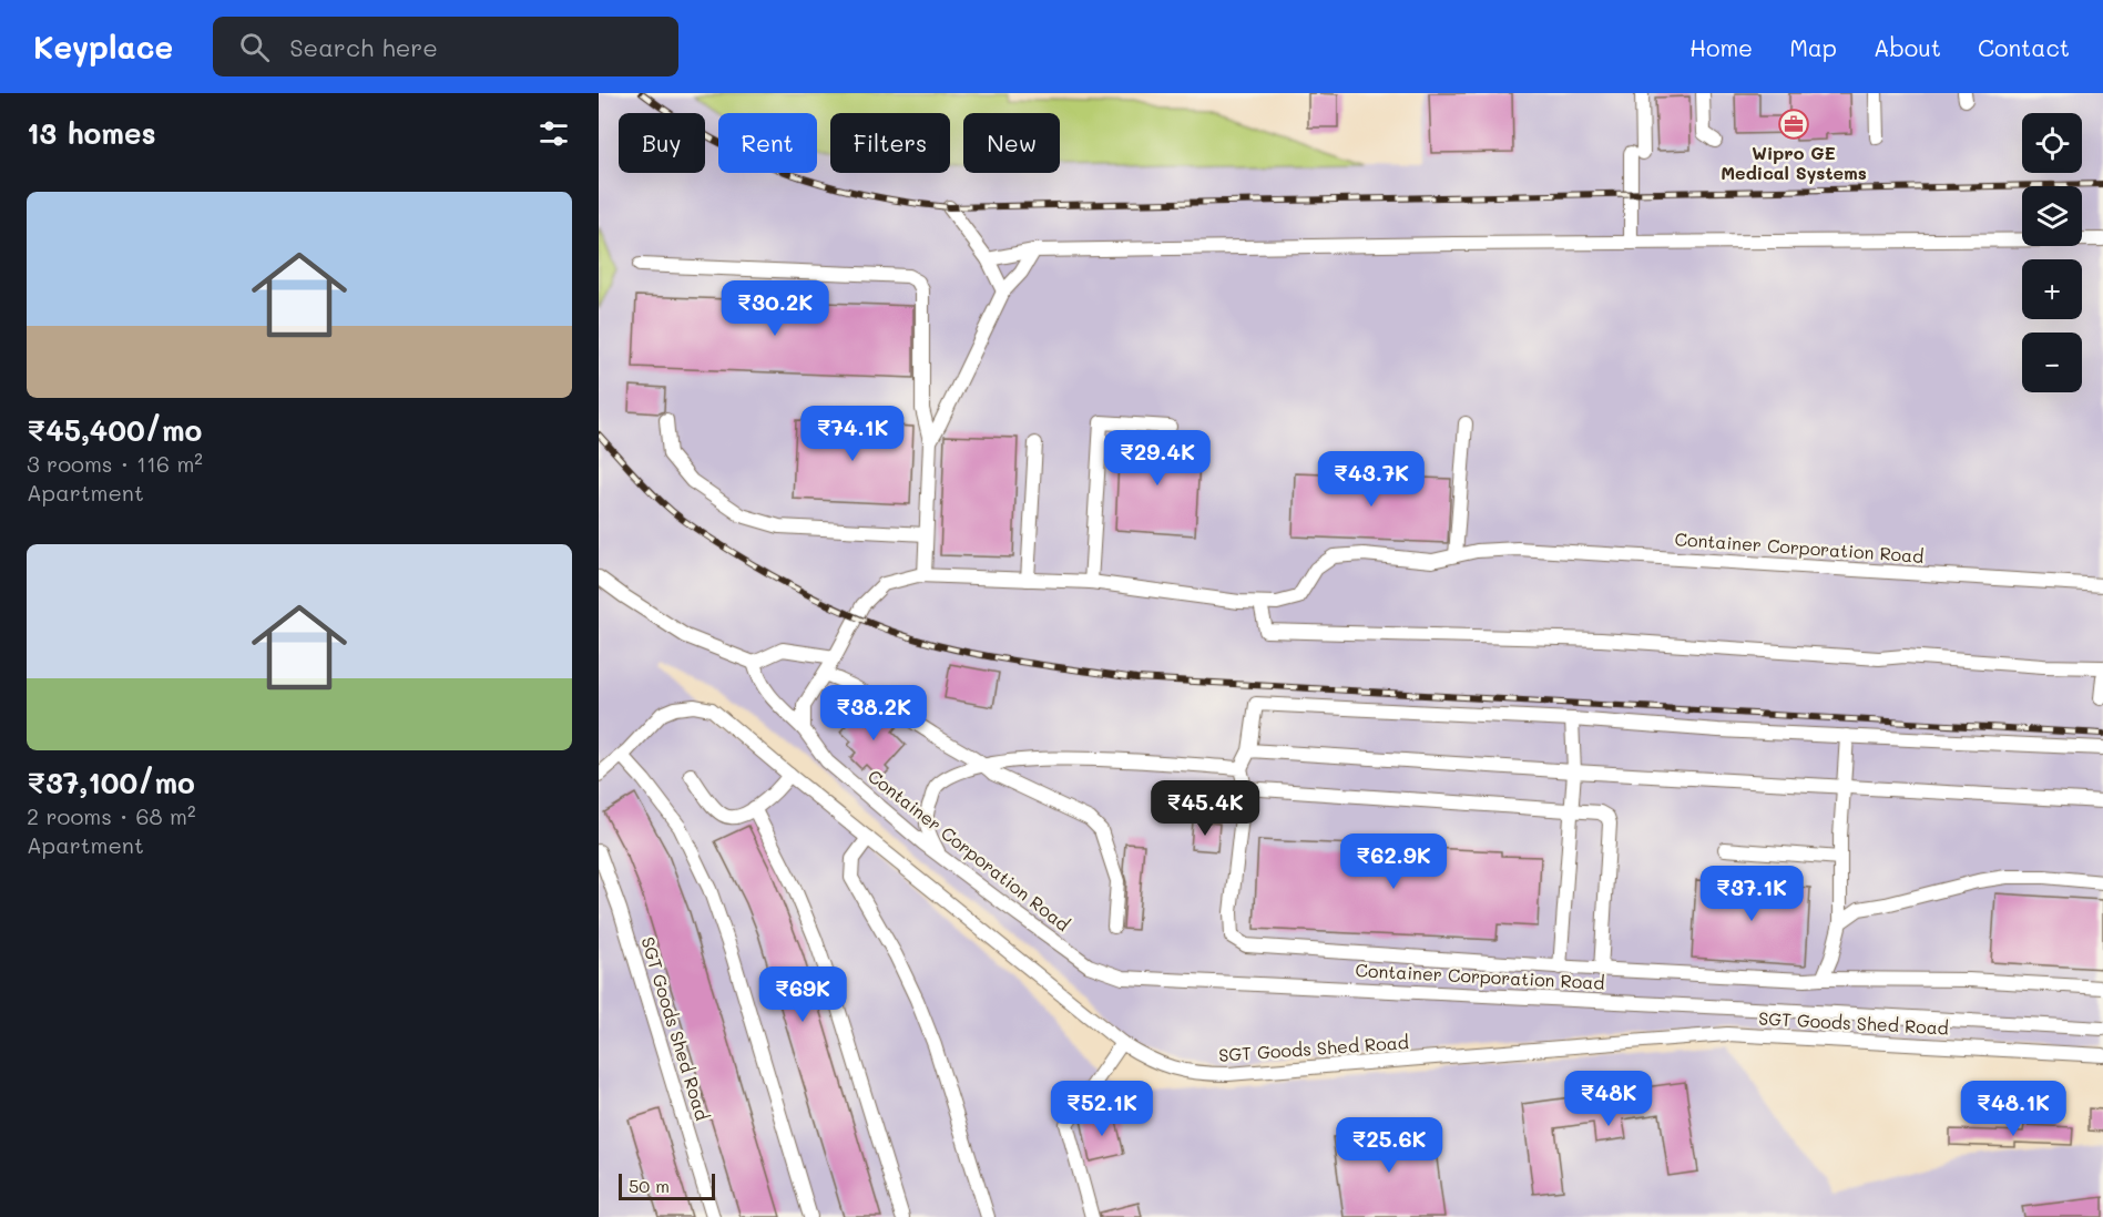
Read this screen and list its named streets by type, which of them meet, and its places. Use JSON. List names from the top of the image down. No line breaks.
{"streets":{"street":["Container Corporation Road","SGT Goods Shed Road"]},"places":{"office":["Wipro GE Medical Systems"]},"scale_bar":"50 m","page":{"header":"Keyplace","search":"Search here","nav":["Home","Map","About","Contact"],"heading":"13 homes","map_buttons":["+","−"],"chip":["Buy","Rent","Filters","New"],"list":[{"name":"₹45,400/mo","note":"3 rooms · 116 m² · Apartment"},{"name":"₹37,100/mo","note":"2 rooms · 68 m² · Apartment"}],"price":["₹30.2K","₹74.1K","₹29.4K","₹43.7K","₹38.2K","₹45.4K","₹62.9K","₹37.1K","₹69K","₹48K","₹52.1K","₹48.1K","₹25.6K"],"scale":"50 m"}}
